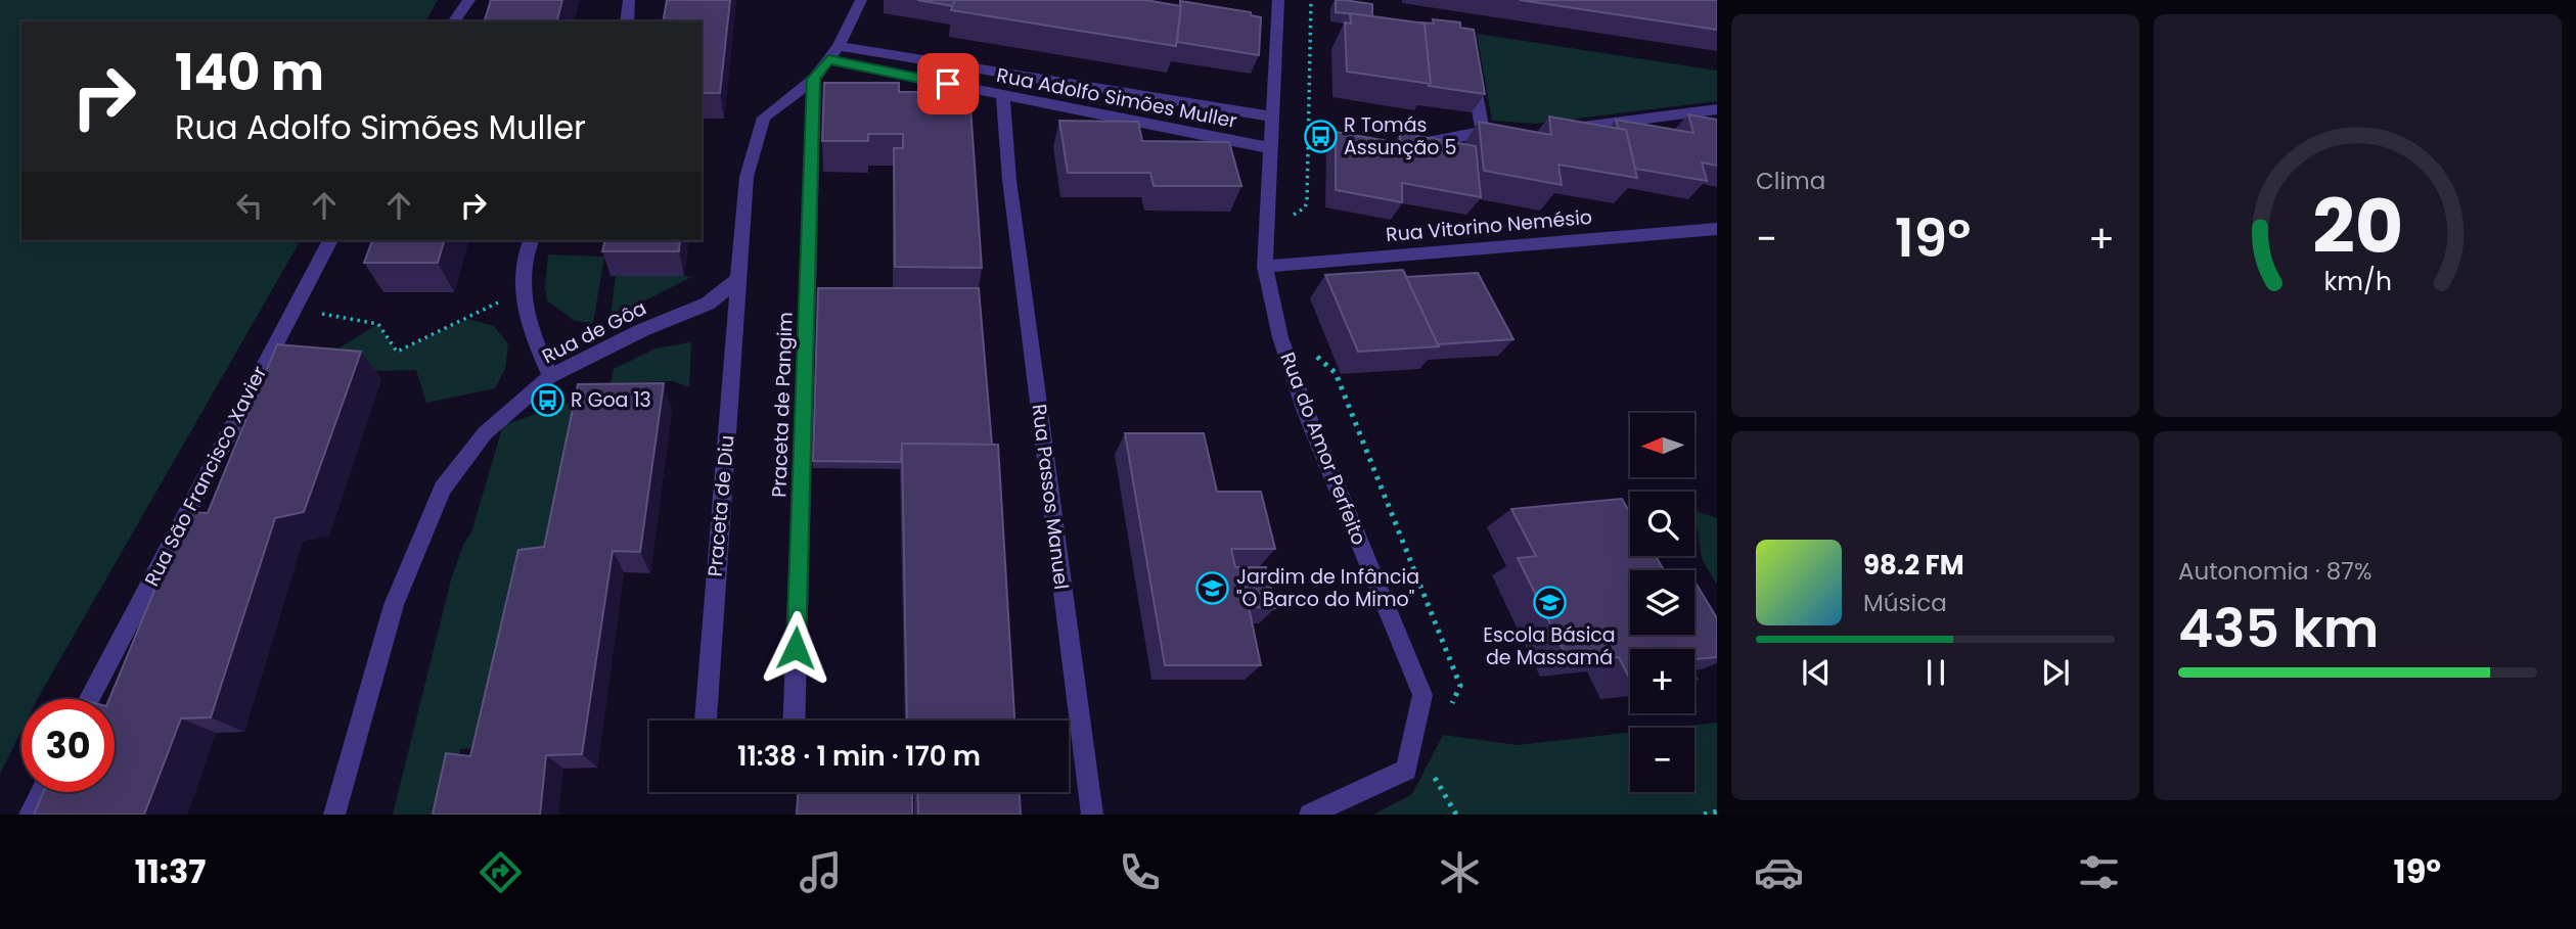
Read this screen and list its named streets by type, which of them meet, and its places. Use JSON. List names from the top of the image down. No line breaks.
{"streets":{"street":["Rua Adolfo Simões Muller","Rua Vitorino Nemésio","Rua de Gôa","Praceta de Pangim","Rua do Amor Perfeito","Rua São Francisco Xavier","Rua Passos Manuel","Praceta de Diu"]},"crossings":[["Rua Adolfo Simões Muller","Rua Passos Manuel"],["Rua Vitorino Nemésio","Rua do Amor Perfeito"],["Rua de Gôa","Praceta de Diu"]],"places":{"bus stop":["R Tomás Assunção 5","R Goa 13"],"school or university":["Jardim de Infância \"O Barco do Mimo\"","Escola Básica de Massamá"]},"north":"left","page":{"tile":["Clima",["Autonomia · 87%","435 km"]],"turn":["140 m","Rua Adolfo Simões Muller"],"heat":["−","19°","+"],"map_buttons":["+","−"],"song":["98.2 FM","Música"],"limit":"30","trip":"11:38 · 1 min · 170 m","tabs":["11:37","19°"],"gauge":["20","km/h"]}}
